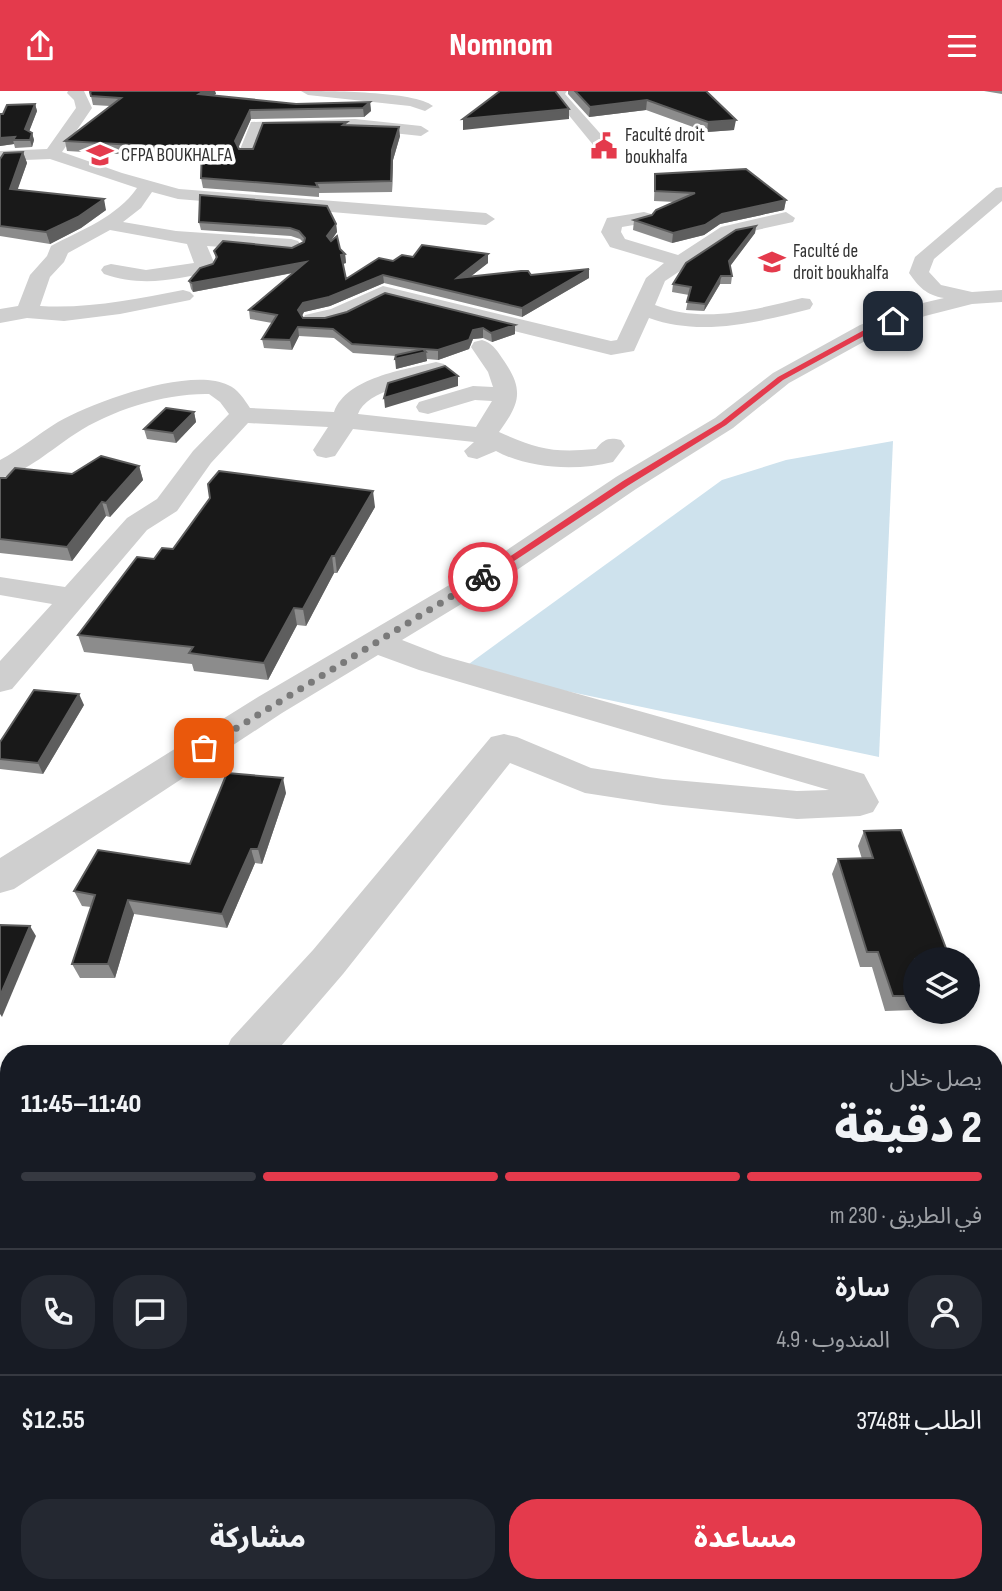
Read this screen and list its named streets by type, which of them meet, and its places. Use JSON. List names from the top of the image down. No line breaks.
{"places":{"public building":["Faculté droit boukhalfa"],"school or university":["CFPA BOUKHALFA","Faculté de droit boukhalfa"]},"page":{"header":"Nomnom","heading":["2 دقيقة","يصل خلال","11:40–11:45"],"panel":["سارة","المندوب · 4.9","الطلب #3748","$12.55"],"bar":"في الطريق · 230 m","buttons":["مساعدة","مشاركة"]}}
